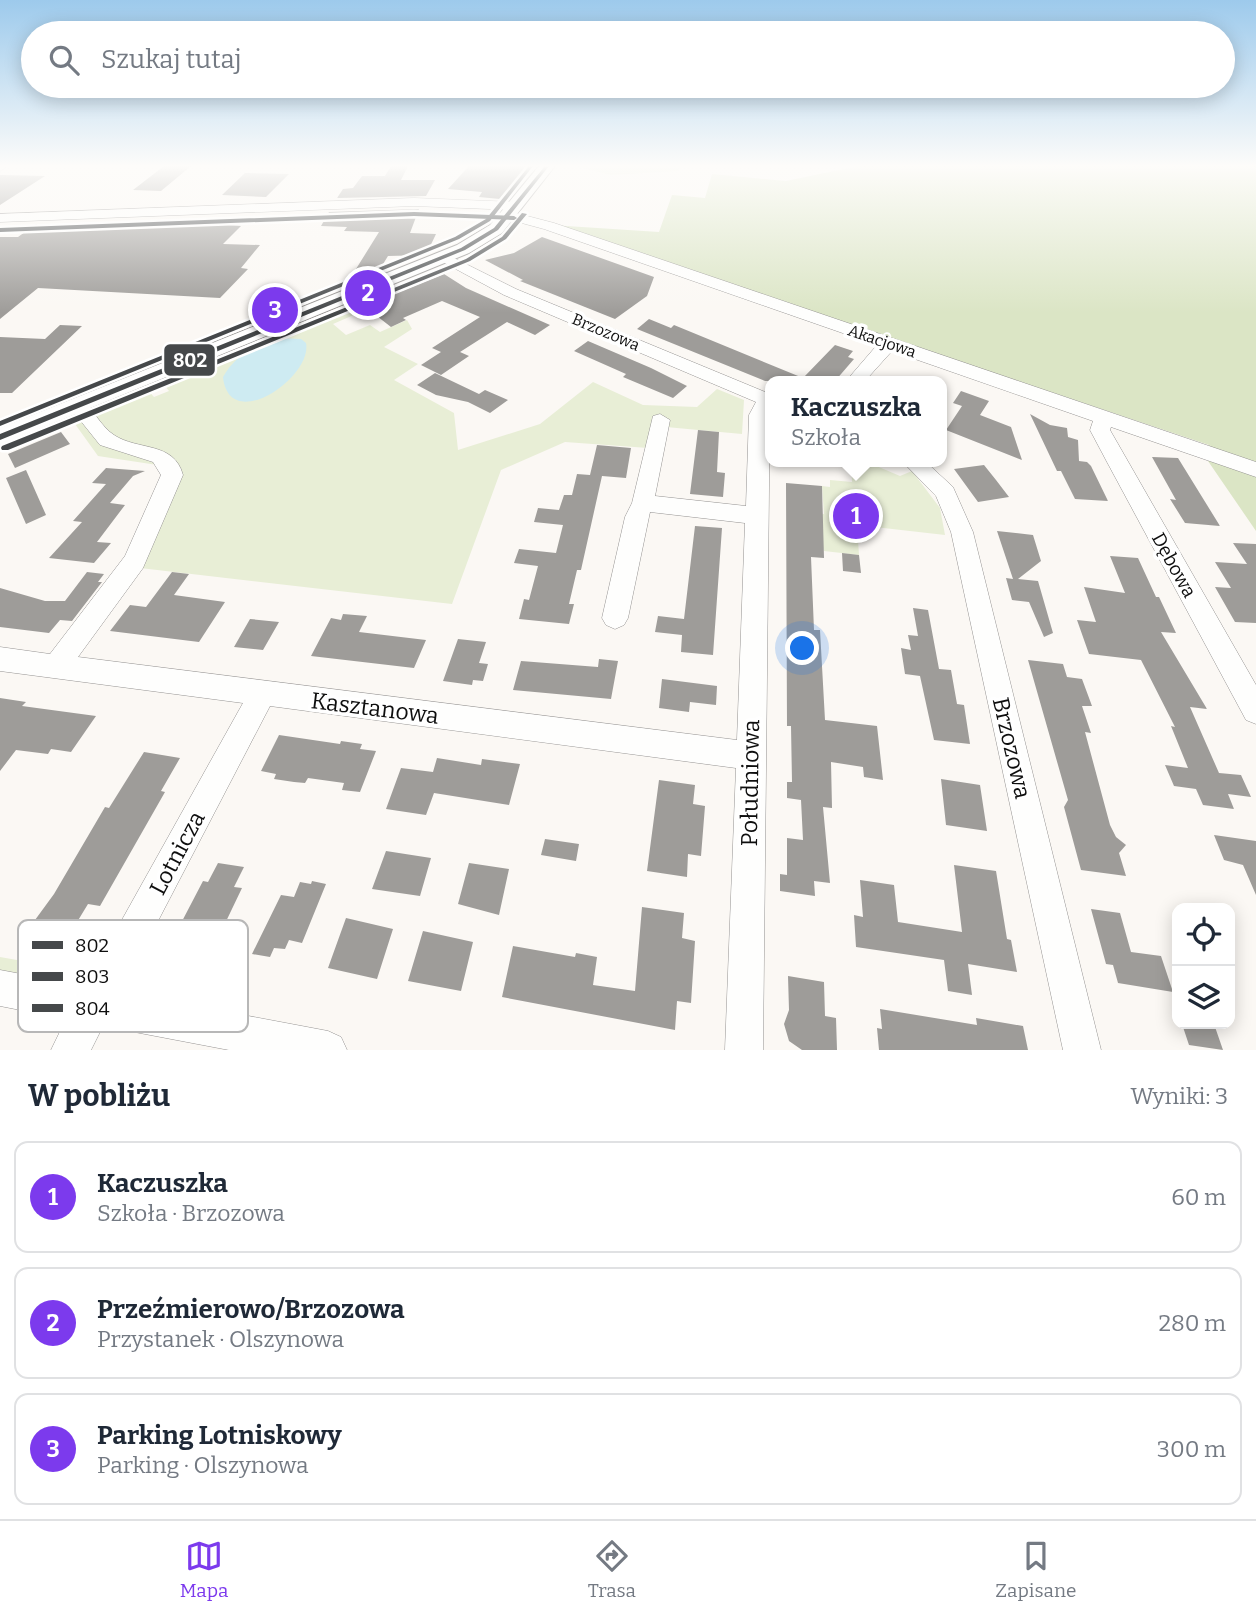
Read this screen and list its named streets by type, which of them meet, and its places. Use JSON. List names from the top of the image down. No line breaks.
{"streets":{"street":["Brzozowa","Akacjowa","Dębowa","Kasztanowa","Południowa","Lotnicza"]},"crossings":[["Akacjowa","Dębowa"],["Kasztanowa","Południowa"],["Kasztanowa","Lotnicza"]],"lines":["transit line 802","transit line 803","transit line 804"],"legend":["802","803","804"],"page":{"search":"Szukaj tutaj","pins":["2","3","1"],"popup":["Kaczuszka","Szkoła"],"heading":["W pobliżu","Wyniki: 3"],"list":[{"mark":"1","name":"Kaczuszka","note":"Szkoła · Brzozowa","value":"60 m"},{"mark":"2","name":"Przeźmierowo/Brzozowa","note":"Przystanek · Olszynowa","value":"280 m"},{"mark":"3","name":"Parking Lotniskowy","note":"Parking · Olszynowa","value":"300 m"}],"nav":["Mapa","Trasa","Zapisane"]}}
